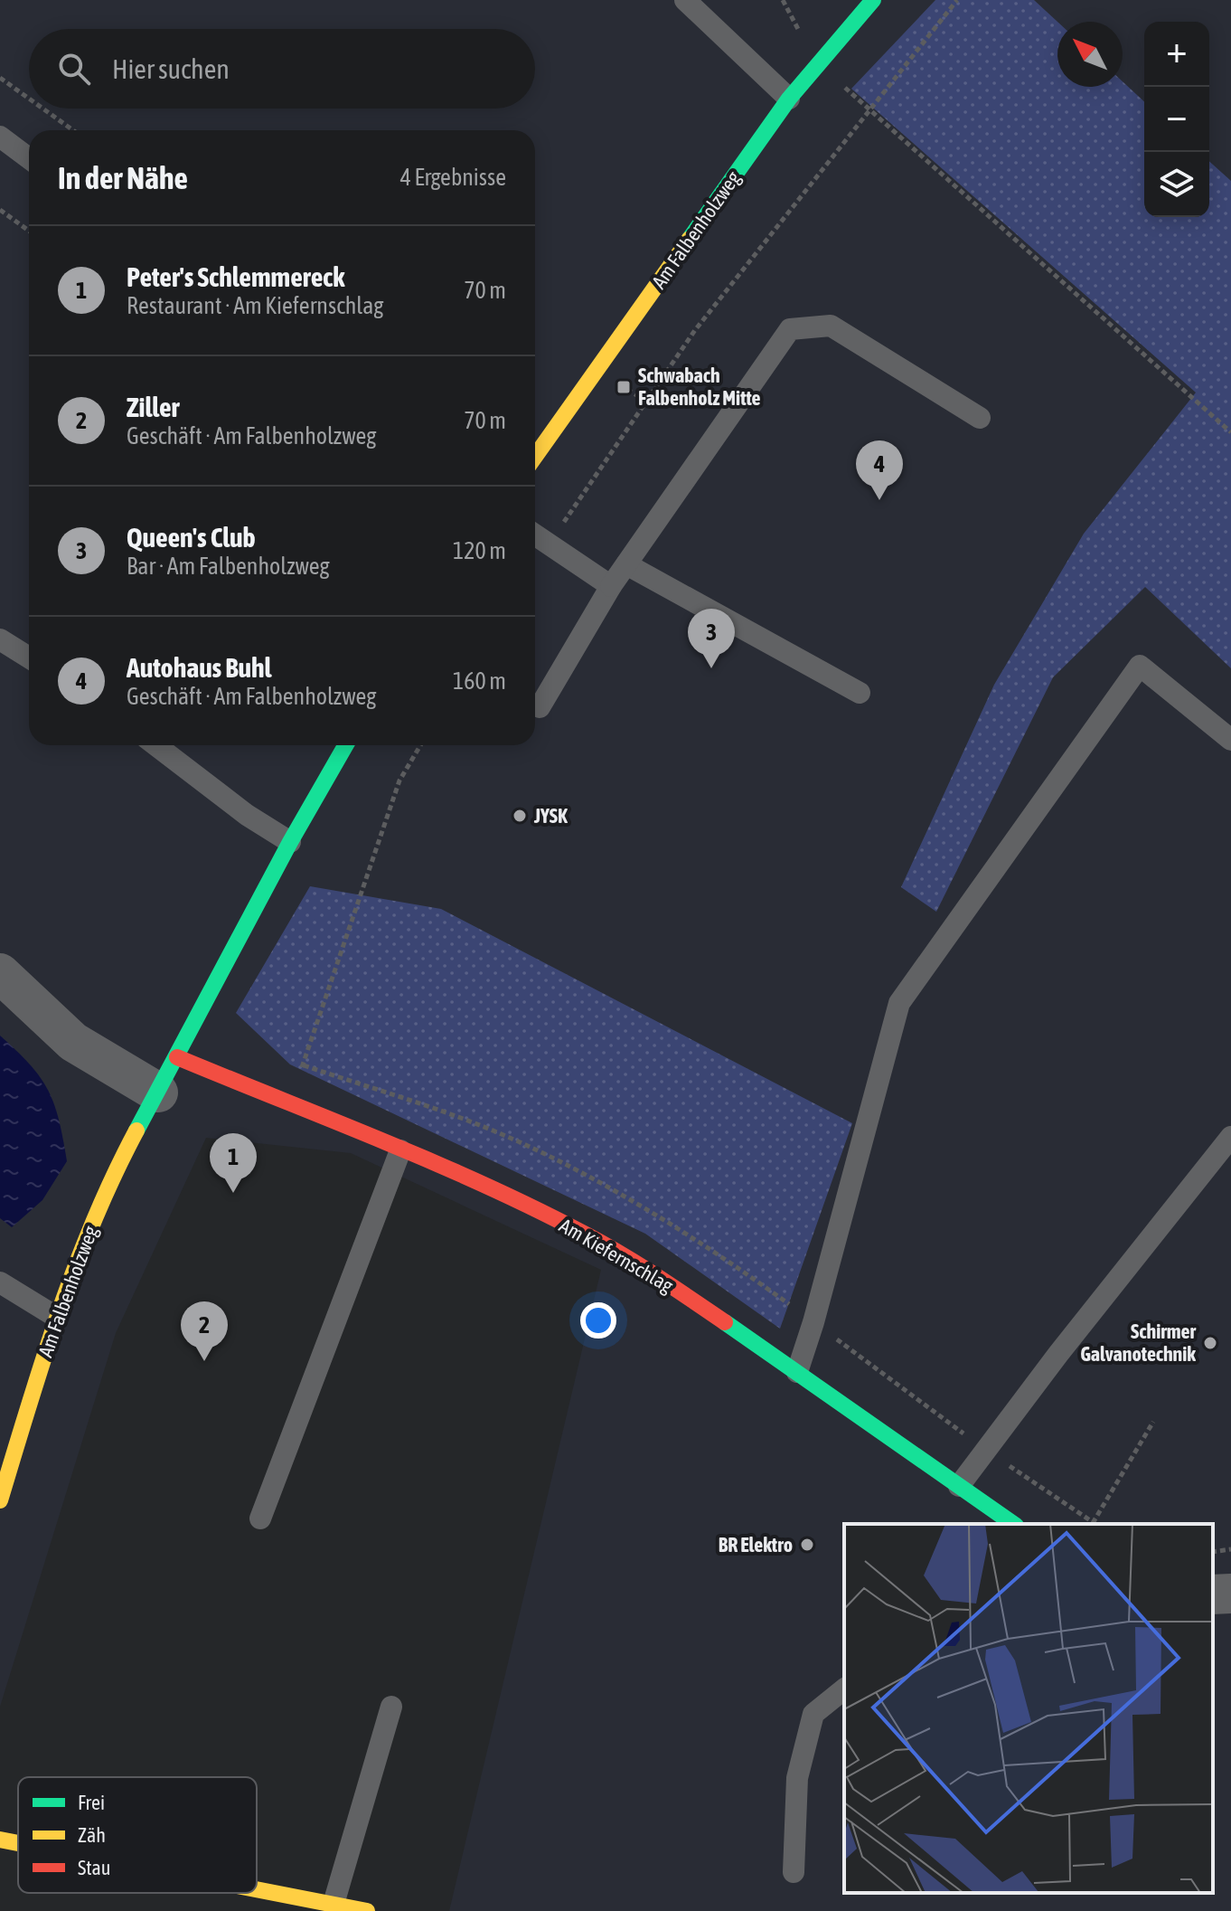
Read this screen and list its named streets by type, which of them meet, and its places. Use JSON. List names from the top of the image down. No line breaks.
{"streets":{"street":["Am Falbenholzweg","Am Kiefernschlag"]},"crossings":[["Am Falbenholzweg","Am Kiefernschlag"]],"places":{"transit":["Schwabach Falbenholz Mitte"],"other":["JYSK","Schirmer Galvanotechnik","BR Elektro"]},"legend":["Frei","Zäh","Stau"],"north":"top left","page":{"map_buttons":["+","−"],"search":"Hier suchen","heading":["In der Nähe","4 Ergebnisse"],"list":[{"mark":"1","name":"Peter's Schlemmereck","note":"Restaurant · Am Kiefernschlag","value":"70 m"},{"mark":"2","name":"Ziller","note":"Geschäft · Am Falbenholzweg","value":"70 m"},{"mark":"3","name":"Queen's Club","note":"Bar · Am Falbenholzweg","value":"120 m"},{"mark":"4","name":"Autohaus Buhl","note":"Geschäft · Am Falbenholzweg","value":"160 m"}],"pins":["4","3","1","2"]}}
